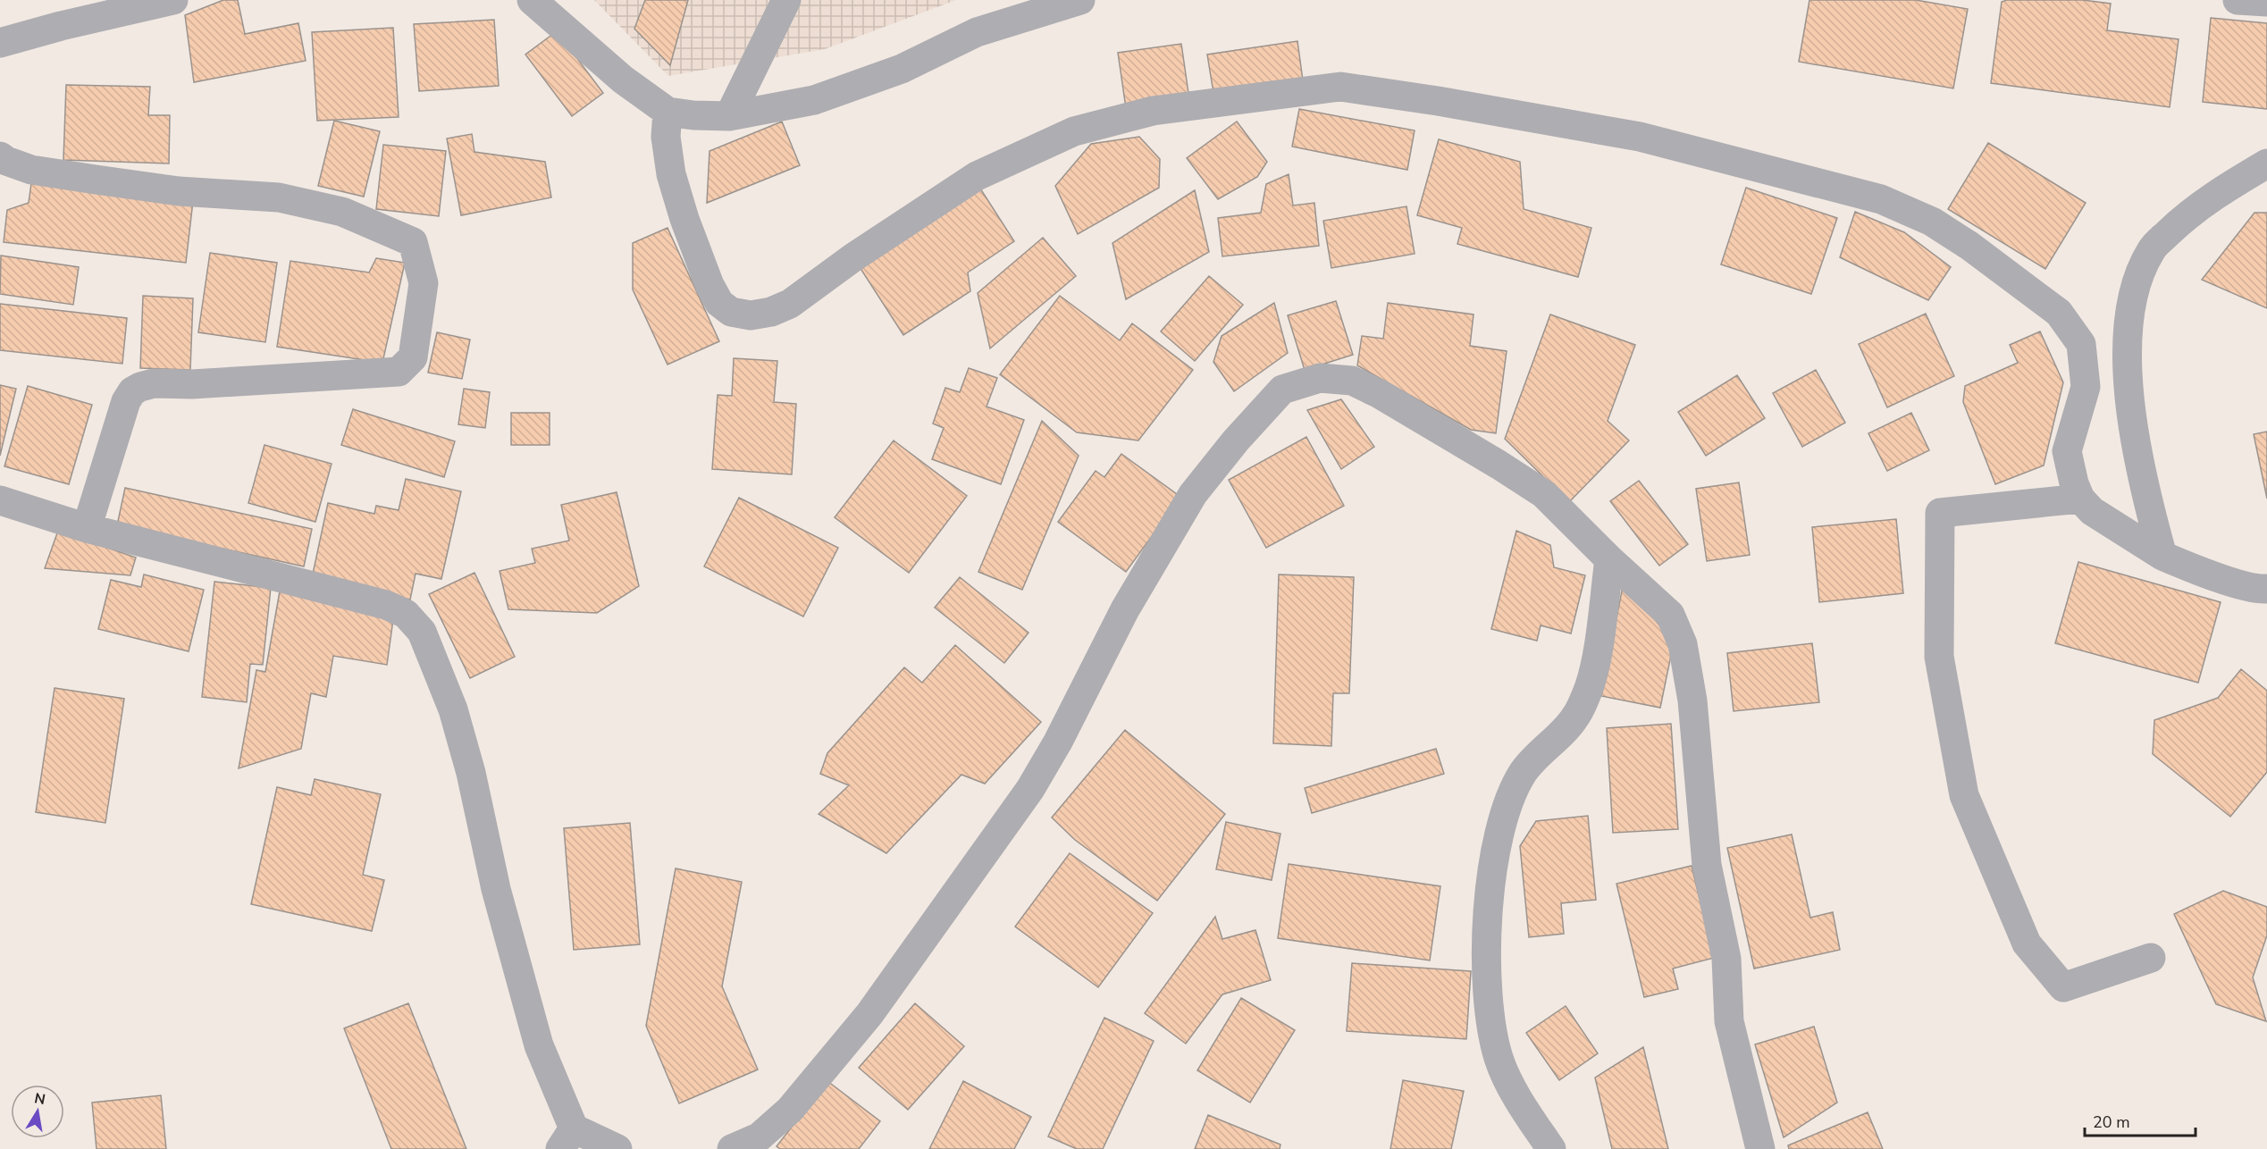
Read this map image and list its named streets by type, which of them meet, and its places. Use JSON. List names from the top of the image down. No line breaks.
{"scale_bar":"20 m","north":"top"}
